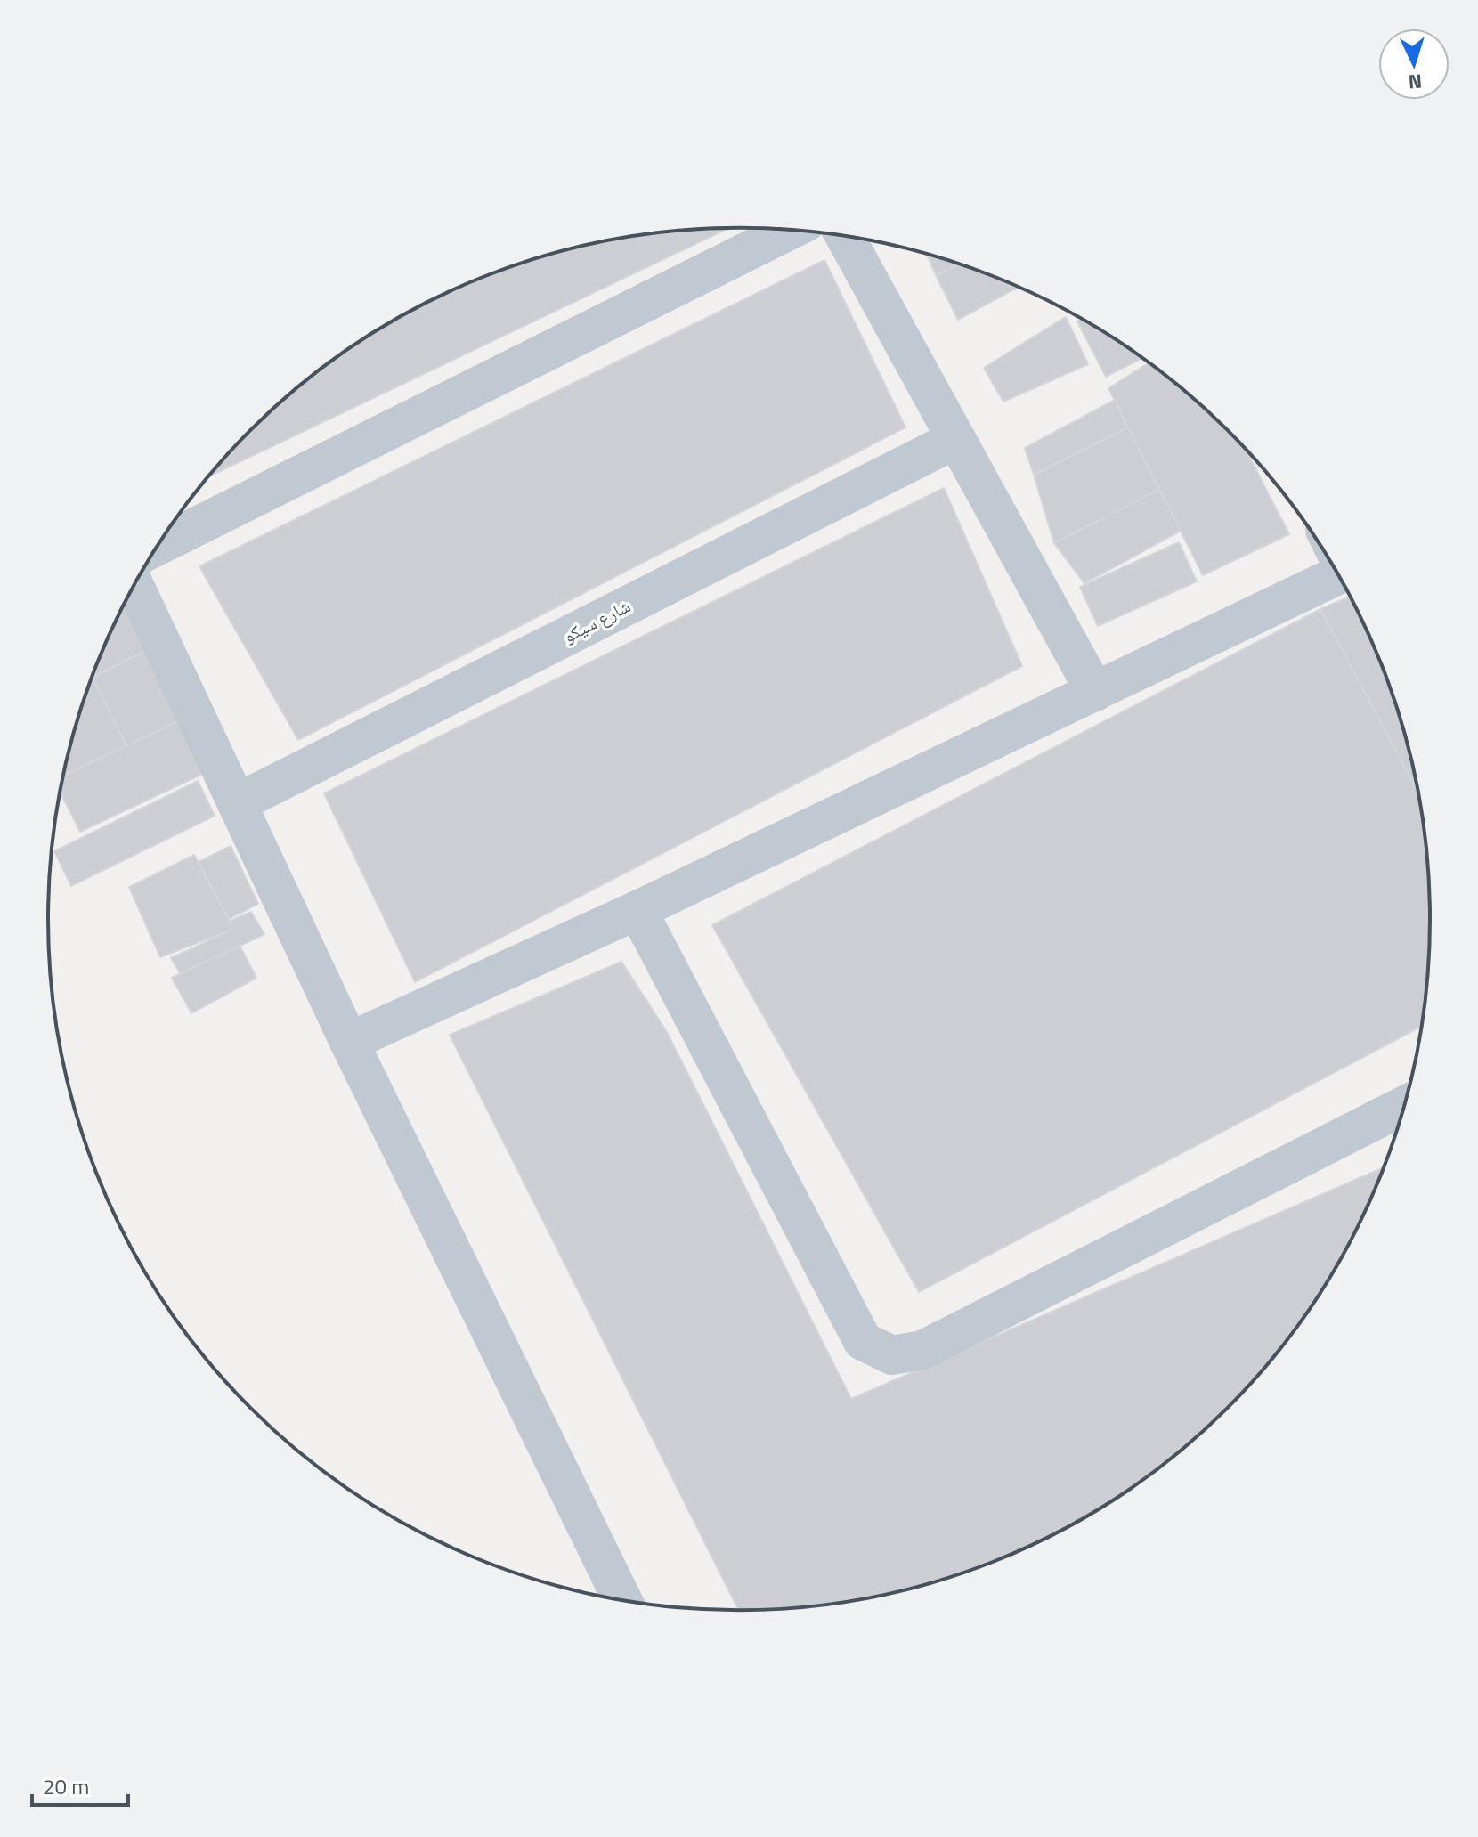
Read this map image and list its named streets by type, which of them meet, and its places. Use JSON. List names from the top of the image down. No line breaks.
{"streets":{"street":["شارع سيكو"]},"scale_bar":"20 m","north":"bottom"}
